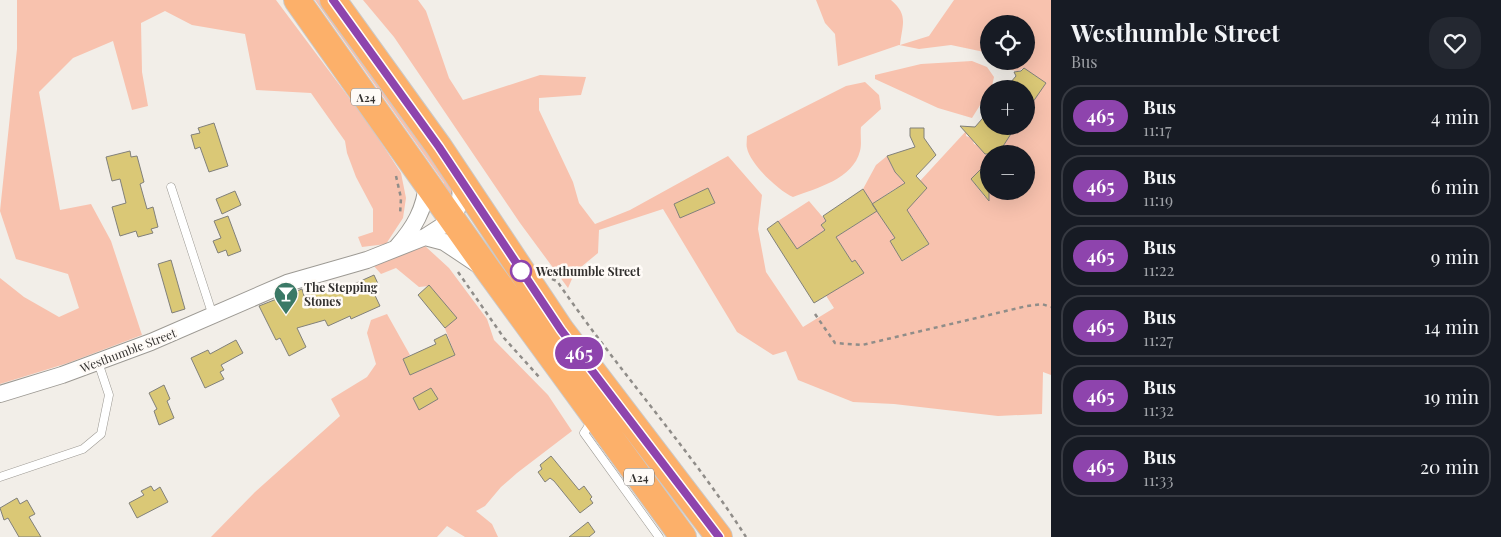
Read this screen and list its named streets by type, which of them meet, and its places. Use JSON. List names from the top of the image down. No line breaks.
{"streets":{"highway":["A24"],"street":["Westhumble Street"]},"crossings":[["A24","Westhumble Street"]],"places":{"other":["Westhumble Street"],"bar":["The Stepping Stones"]},"lines":["bus line 465"],"page":{"on_map":"465","heading":["Westhumble Street","Bus"],"map_buttons":["+","−"],"list":[{"mark":"465","name":"Bus","note":"11:17","value":"4 min"},{"mark":"465","name":"Bus","note":"11:19","value":"6 min"},{"mark":"465","name":"Bus","note":"11:22","value":"9 min"},{"mark":"465","name":"Bus","note":"11:27","value":"14 min"},{"mark":"465","name":"Bus","note":"11:32","value":"19 min"},{"mark":"465","name":"Bus","note":"11:33","value":"20 min"}]}}
